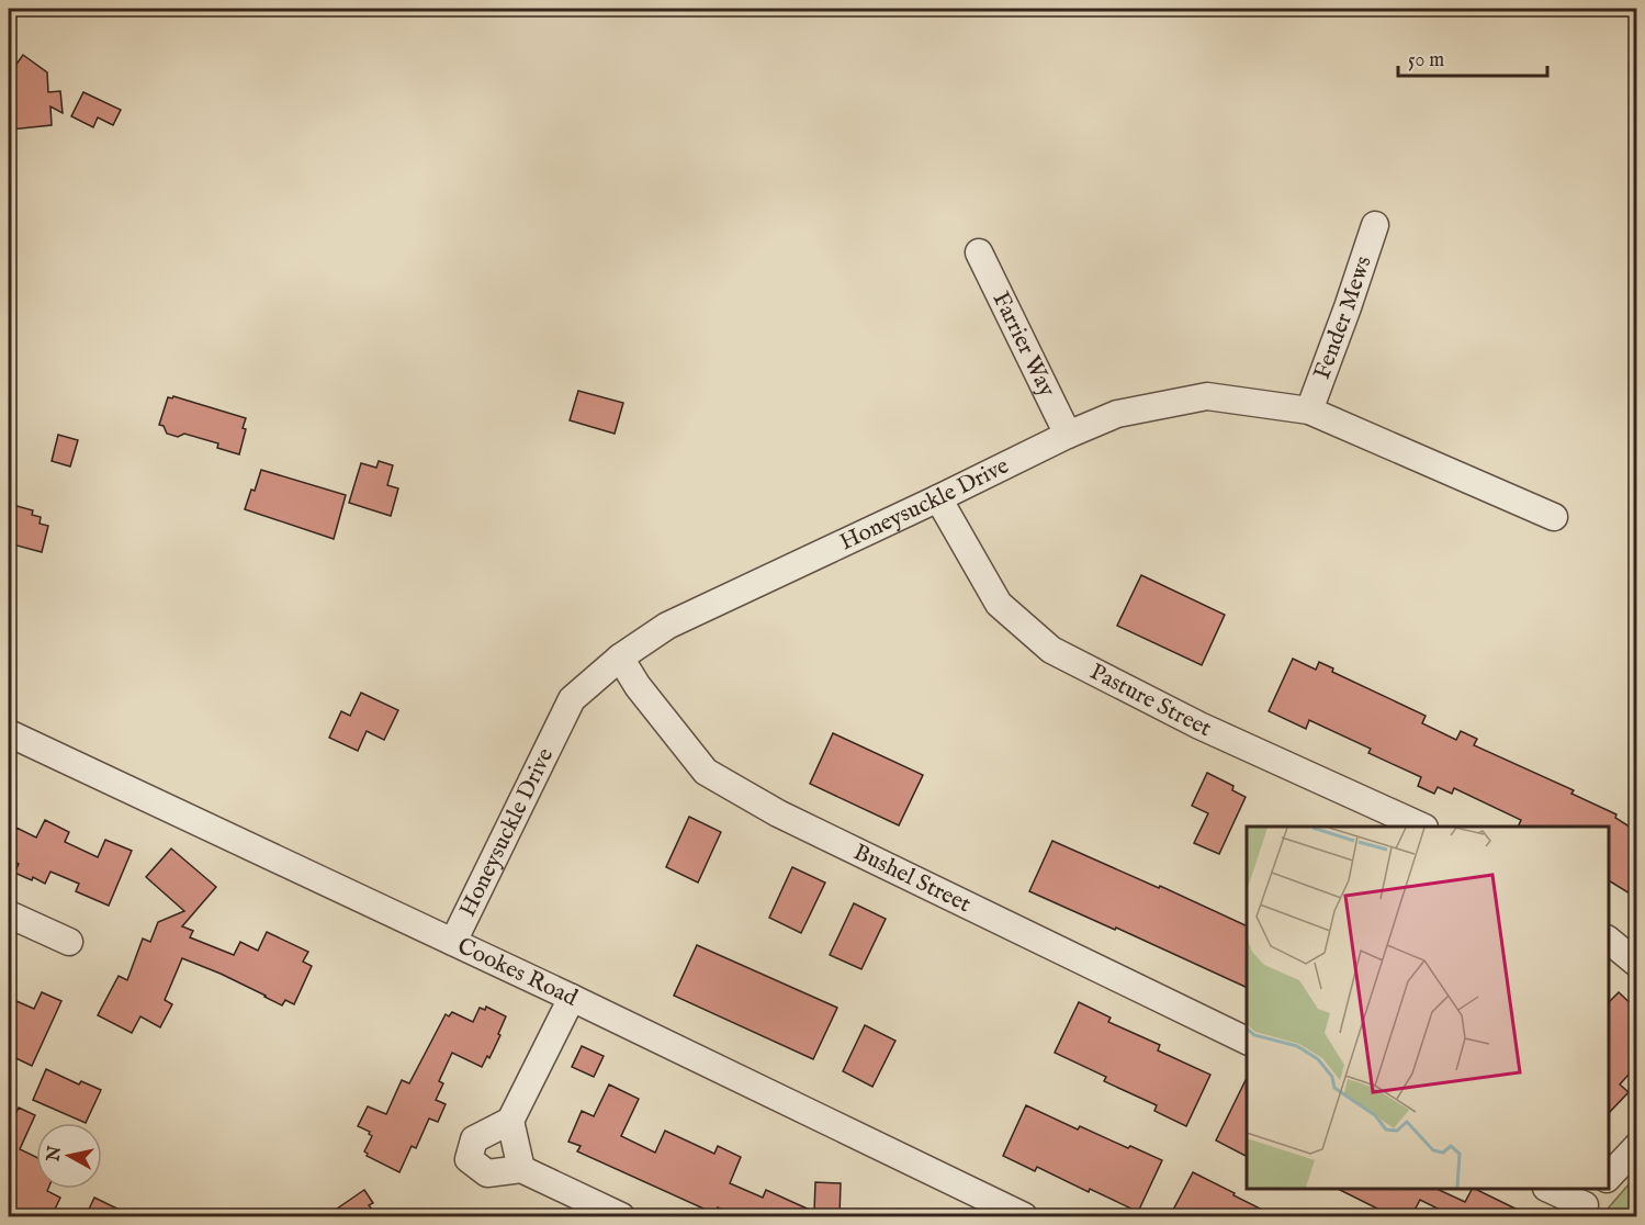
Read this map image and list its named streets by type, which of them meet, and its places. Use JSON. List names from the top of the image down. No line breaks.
{"streets":{"street":["Fender Mews","Farrier Way","Honeysuckle Drive","Pasture Street","Bushel Street","Cookes Road"]},"crossings":[["Fender Mews","Honeysuckle Drive"],["Farrier Way","Honeysuckle Drive"],["Honeysuckle Drive","Pasture Street"],["Honeysuckle Drive","Bushel Street"],["Honeysuckle Drive","Cookes Road"]],"scale_bar":"50 m","north":"left"}
